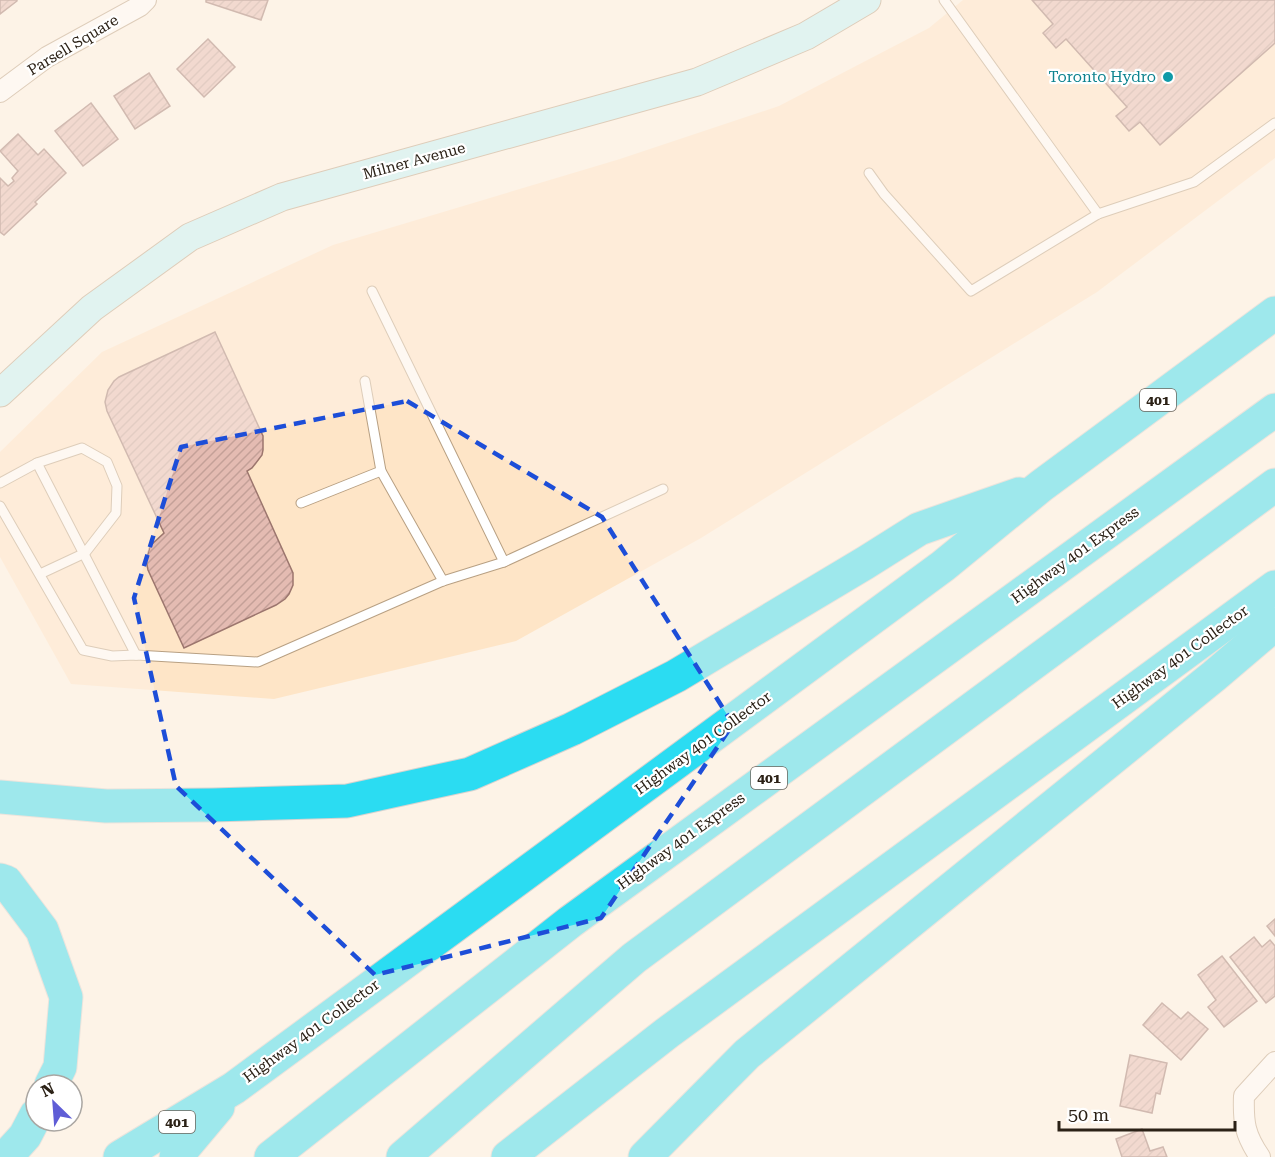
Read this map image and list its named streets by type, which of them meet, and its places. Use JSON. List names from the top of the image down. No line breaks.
{"streets":{"highway":["401","Highway 401 Express","Highway 401 Collector"],"main road":["Milner Avenue"],"street":["Parsell Square"]},"places":["Toronto Hydro"],"scale_bar":"50 m","north":"top left"}
